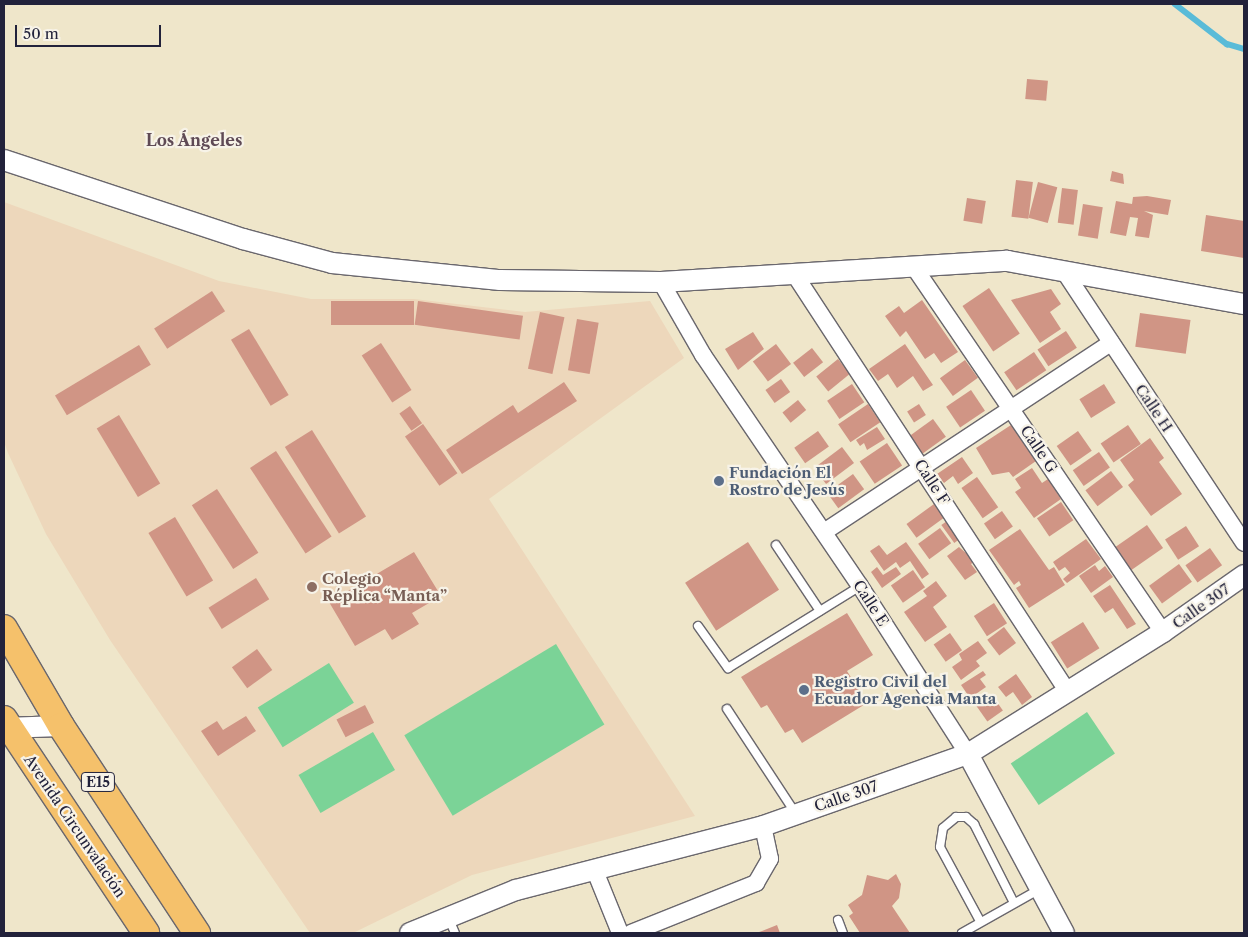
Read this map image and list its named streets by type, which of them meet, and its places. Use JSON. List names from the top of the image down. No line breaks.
{"streets":{"highway":["E15","Avenida Circunvalación"],"street":["Calle H","Calle G","Calle F","Calle E","Calle 307"]},"crossings":[["Calle G","Calle 307"],["Calle F","Calle 307"],["Calle E","Calle 307"]],"districts":["Los Ángeles"],"places":["Fundación El Rostro de Jesús","Colegio Réplica “Manta”","Registro Civil del Ecuador Agencia Manta"],"scale_bar":"50 m"}
